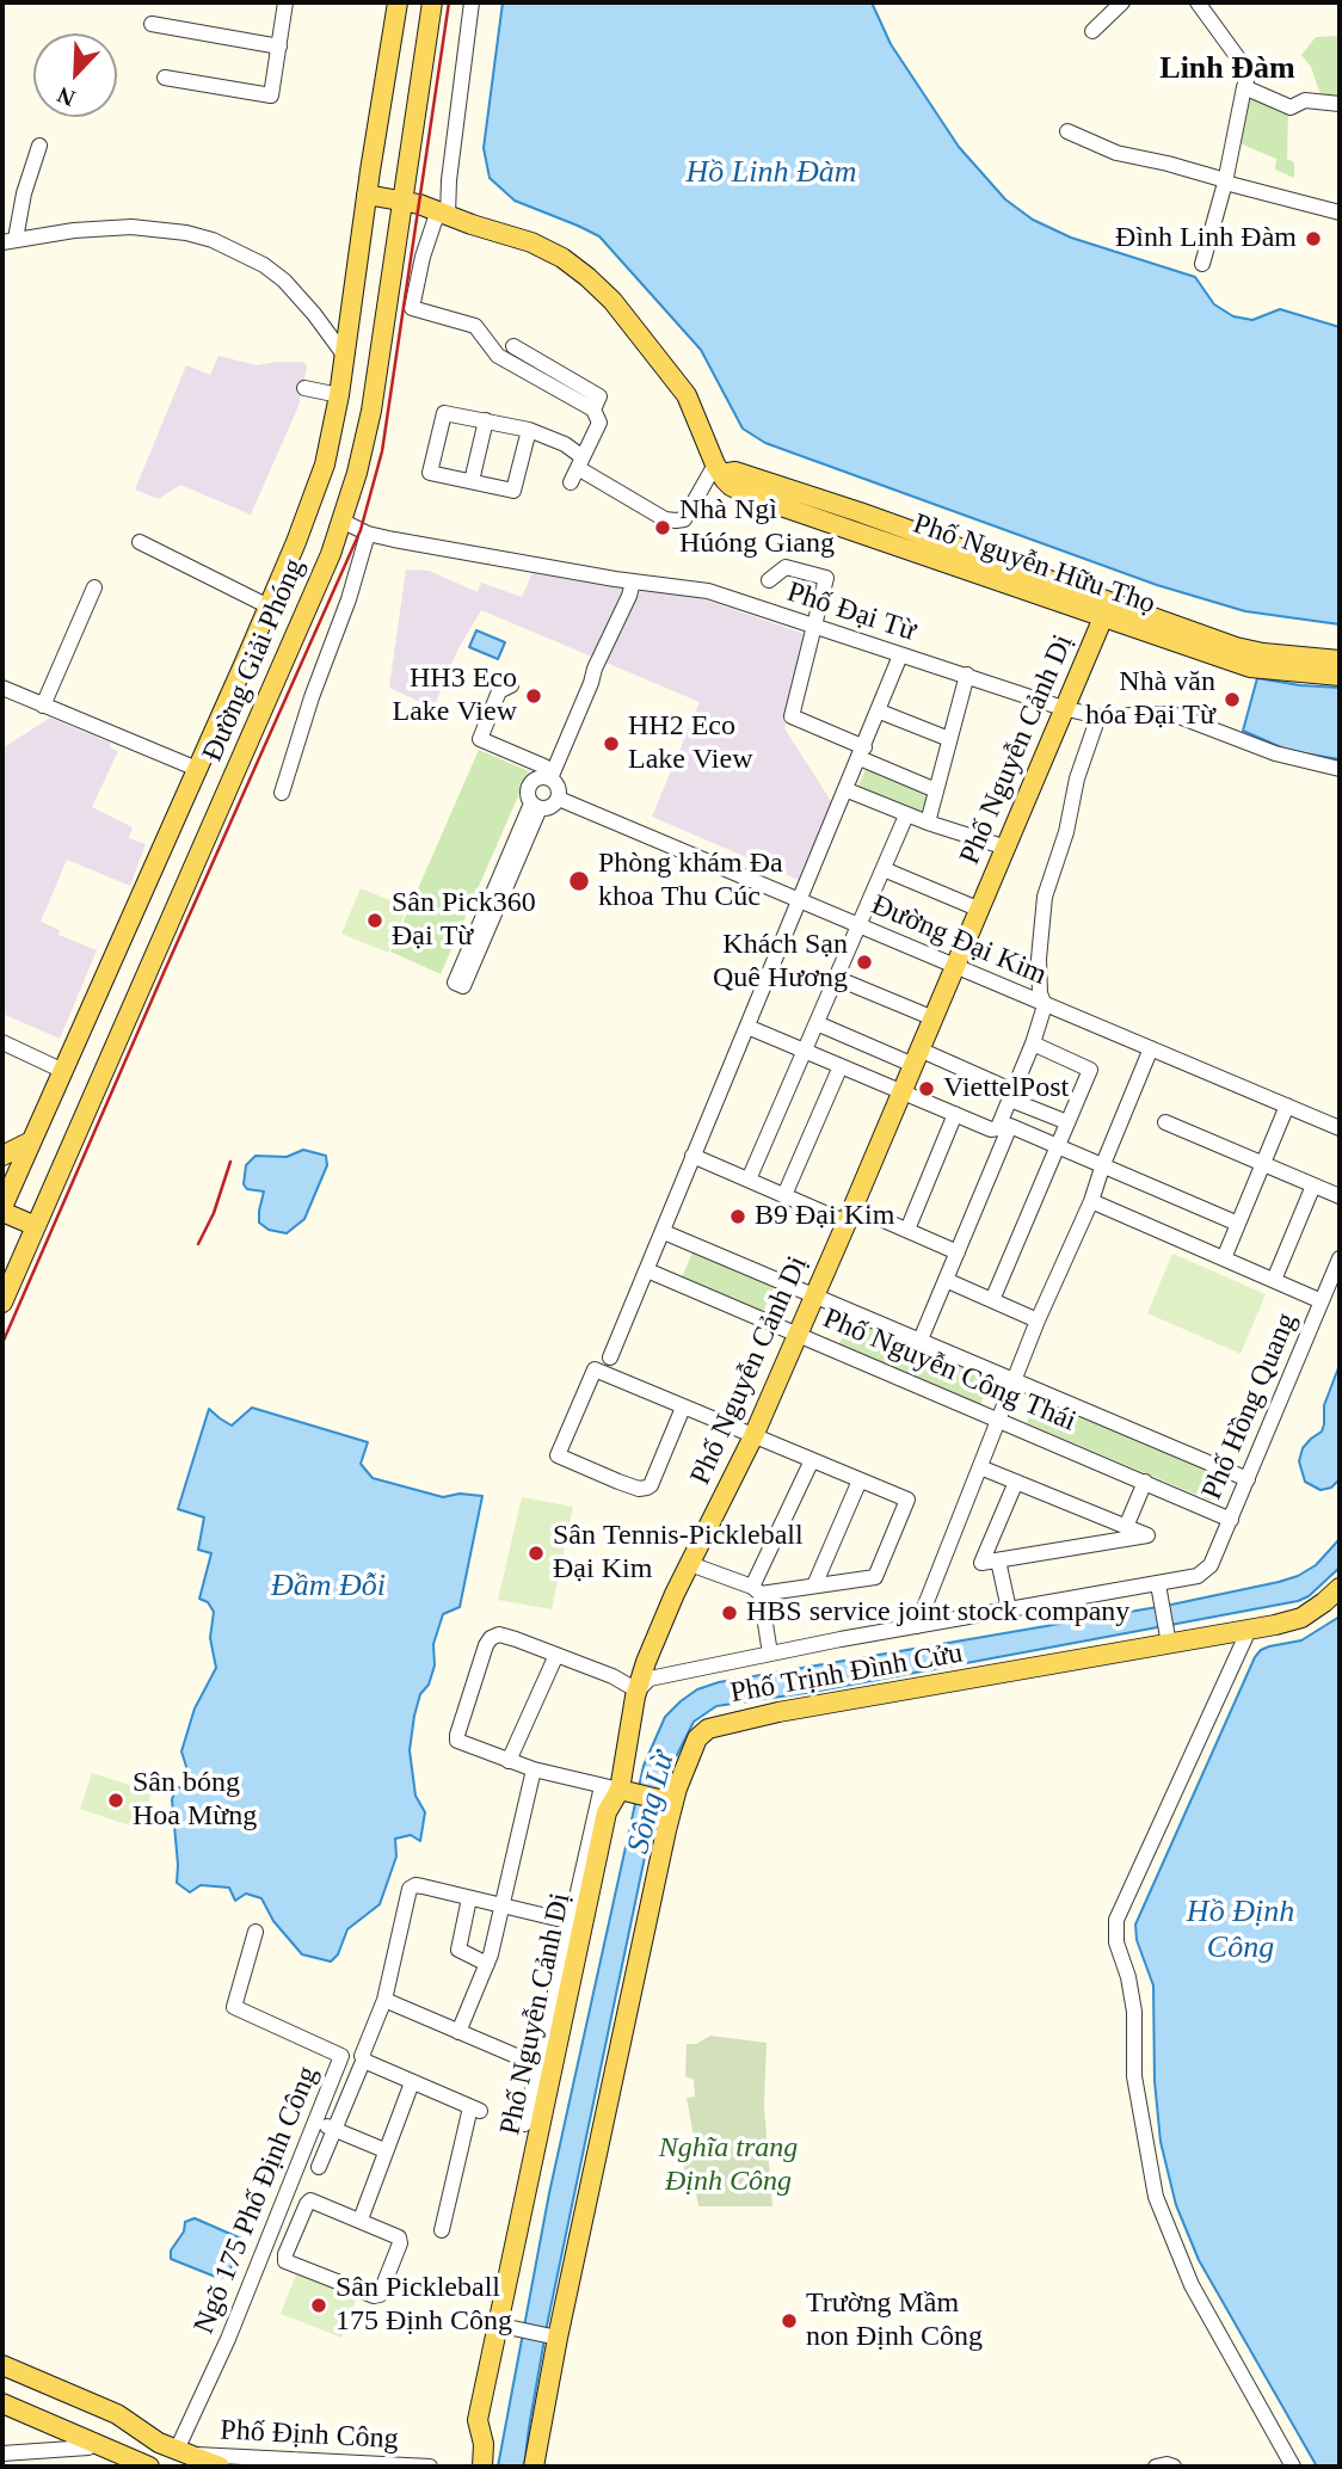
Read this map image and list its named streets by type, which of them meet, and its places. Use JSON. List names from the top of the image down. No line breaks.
{"streets":{"main road":["Phố Nguyễn Hữu Thọ","Đường Giải Phóng","Phố Nguyễn Cảnh Dị","Phố Trịnh Đình Cửu"],"street":["Phố Đại Từ","Đường Đại Kim","Phố Nguyễn Công Thái","Phố Hồng Quang","Ngõ 175 Phố Định Công","Phố Định Công"]},"crossings":[["Phố Nguyễn Hữu Thọ","Phố Nguyễn Cảnh Dị"],["Phố Đại Từ","Đường Giải Phóng"],["Phố Đại Từ","Phố Nguyễn Cảnh Dị"],["Phố Nguyễn Cảnh Dị","Đường Đại Kim"],["Phố Nguyễn Cảnh Dị","Phố Nguyễn Công Thái"],["Phố Nguyễn Công Thái","Phố Hồng Quang"],["Ngõ 175 Phố Định Công","Phố Định Công"]],"districts":["Linh Đàm"],"water":["Hồ Linh Đàm","Đầm Đỗi","Sông Lừ","Hồ Định Công"],"parks":["Nghĩa trang Định Công"],"places":["Đình Linh Đàm","Nhà Ngì Húóng Giang","HH3 Eco Lake View","Nhà văn hóa Đại Từ","HH2 Eco Lake View","Phòng khám Đa khoa Thu Cúc","Sân Pick360 Đại Từ","Khách Sạn Quê Hương","ViettelPost","B9 Đại Kim","Sân Tennis-Pickleball Đại Kim","HBS service joint stock company","Sân bóng Hoa Mừng","Sân Pickleball 175 Định Công","Trường Mầm non Định Công"],"north":"bottom left"}
